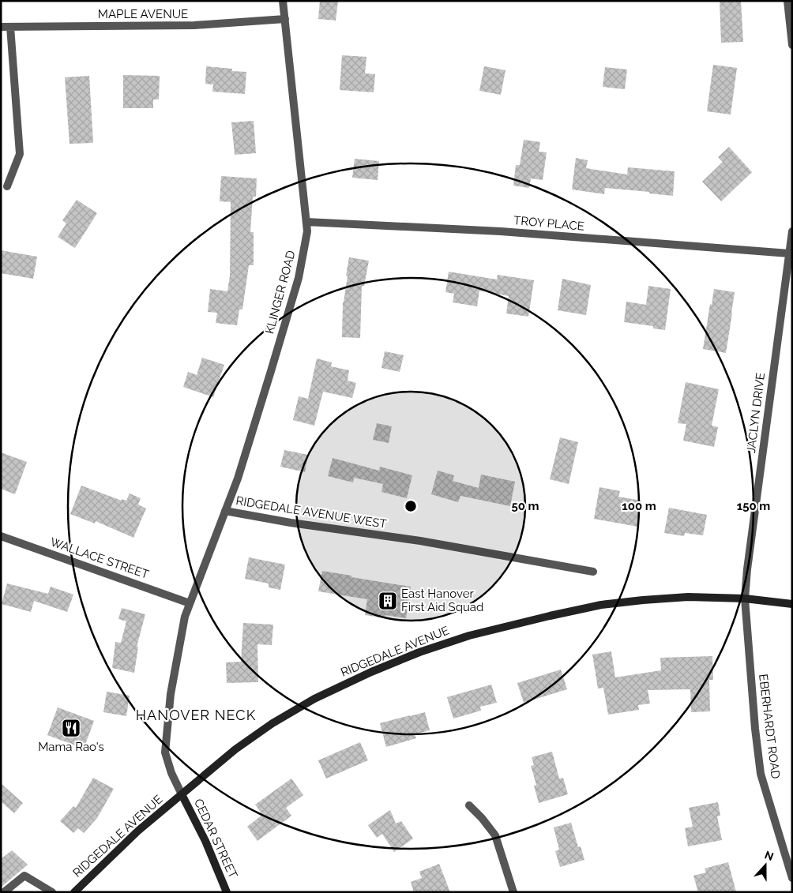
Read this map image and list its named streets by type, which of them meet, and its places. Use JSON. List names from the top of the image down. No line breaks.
{"streets":{"main road":["RIDGEDALE AVENUE","CEDAR STREET"],"street":["MAPLE AVENUE","TROY PLACE","KLINGER ROAD","JACLYN DRIVE","RIDGEDALE AVENUE WEST","WALLACE STREET","EBERHARDT ROAD"]},"crossings":[["MAPLE AVENUE","KLINGER ROAD"],["TROY PLACE","KLINGER ROAD"],["TROY PLACE","JACLYN DRIVE"],["KLINGER ROAD","RIDGEDALE AVENUE WEST"],["JACLYN DRIVE","RIDGEDALE AVENUE"],["JACLYN DRIVE","EBERHARDT ROAD"],["RIDGEDALE AVENUE WEST","WALLACE STREET"],["RIDGEDALE AVENUE WEST","RIDGEDALE AVENUE"],["RIDGEDALE AVENUE WEST","CEDAR STREET"],["RIDGEDALE AVENUE","EBERHARDT ROAD"],["RIDGEDALE AVENUE","CEDAR STREET"]],"districts":["HANOVER NECK"],"places":{"building":["East Hanover First Aid Squad"],"restaurant":["Mama Rao's"]},"north":"top","rings":["50 m","100 m","150 m"]}
